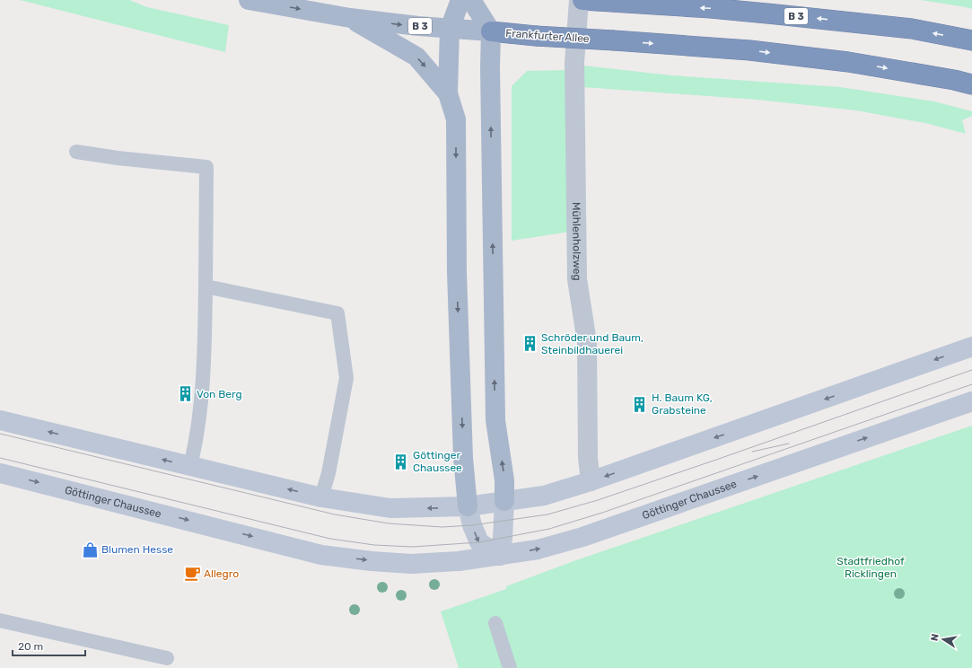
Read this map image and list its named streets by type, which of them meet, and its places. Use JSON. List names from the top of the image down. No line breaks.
{"streets":{"highway":["B 3","Frankfurter Allee"],"street":["Mühlenholzweg","Göttinger Chaussee"]},"one_way":["Frankfurter Allee"],"parks":["Stadtfriedhof Ricklingen"],"places":{"building":["Schröder und Baum, Steinbildhauerei","Von Berg","H. Baum KG, Grabsteine","Göttinger Chaussee"],"shop":["Blumen Hesse"],"cafe":["Allegro"]},"scale_bar":"20 m","north":"left"}
